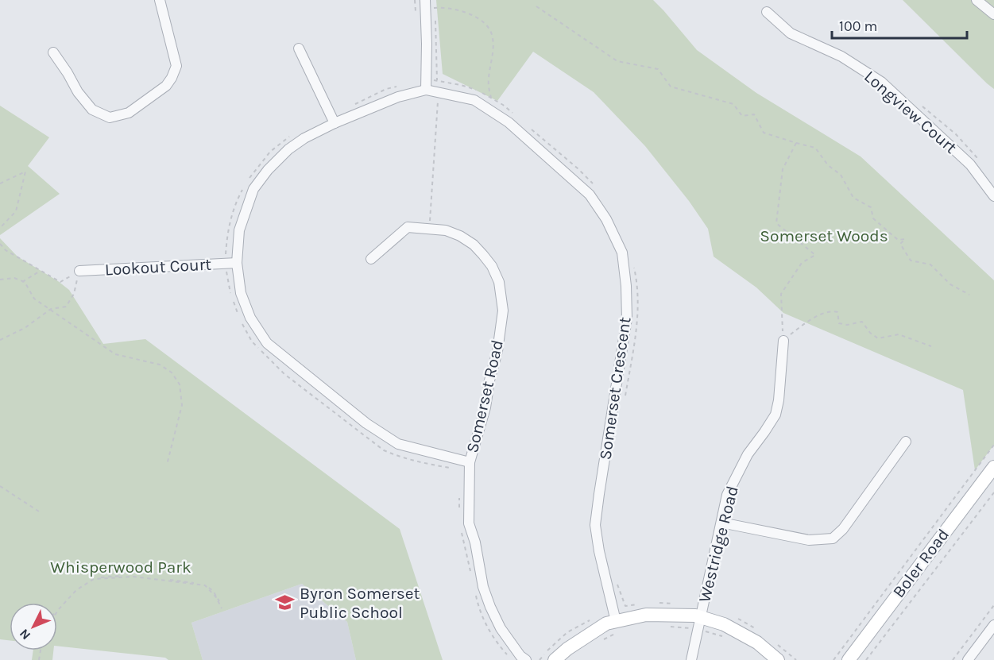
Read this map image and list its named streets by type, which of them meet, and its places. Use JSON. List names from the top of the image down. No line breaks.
{"streets":{"street":["Longview Court","Lookout Court","Somerset Crescent","Somerset Road","Westridge Road","Boler Road"]},"crossings":[["Lookout Court","Somerset Crescent"],["Somerset Crescent","Somerset Road"]],"parks":["Somerset Woods","Whisperwood Park"],"places":{"school or university":["Byron Somerset Public School"]},"scale_bar":"100 m","north":"bottom left"}
